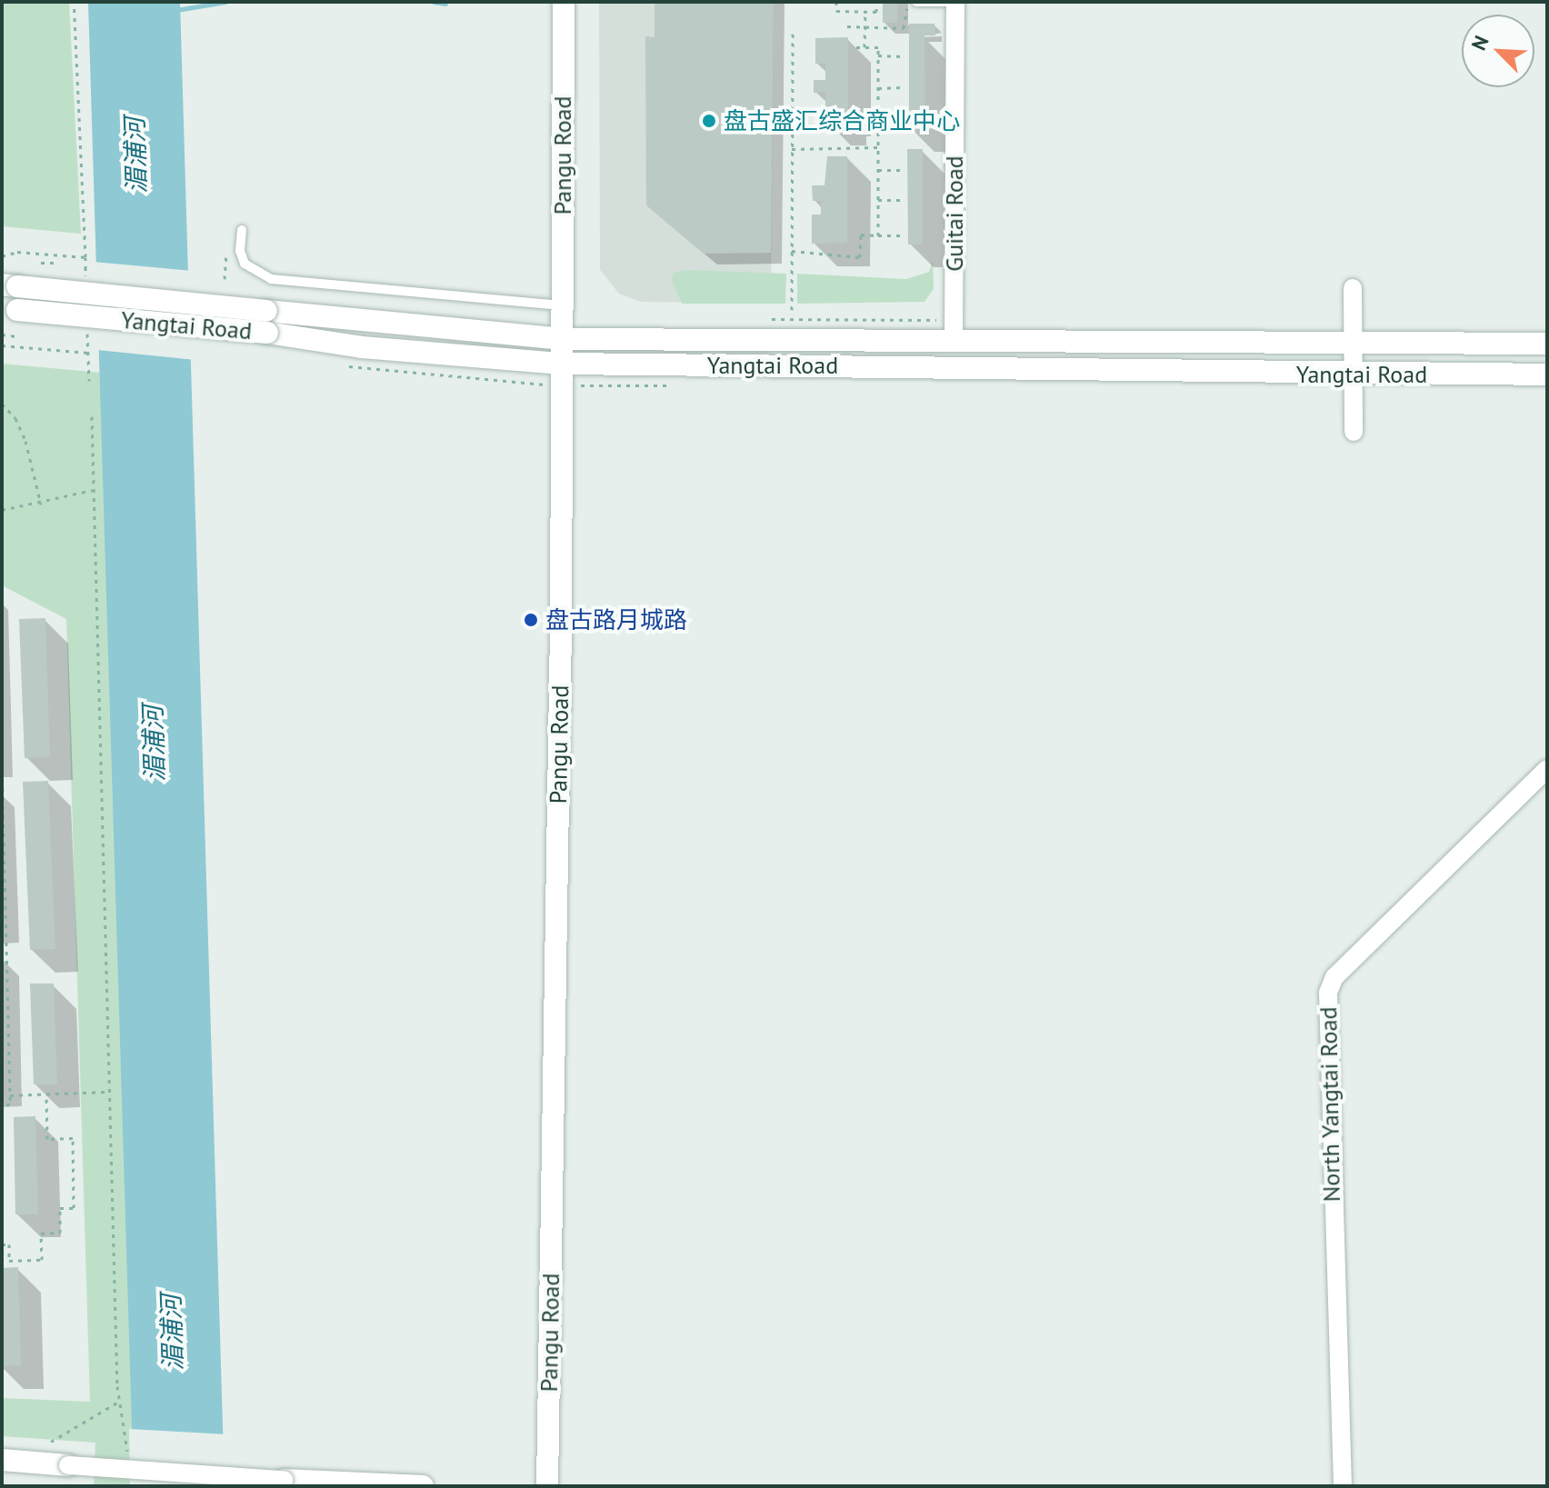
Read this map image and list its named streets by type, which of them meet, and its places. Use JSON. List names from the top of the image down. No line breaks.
{"streets":{"main road":["Pangu Road","Yangtai Road"],"street":["Guitai Road","North Yangtai Road"]},"crossings":[["Pangu Road","Yangtai Road"],["Guitai Road","Yangtai Road"]],"water":["湄浦河"],"places":["盘古盛汇综合商业中心","盘古路月城路"],"north":"top left"}
